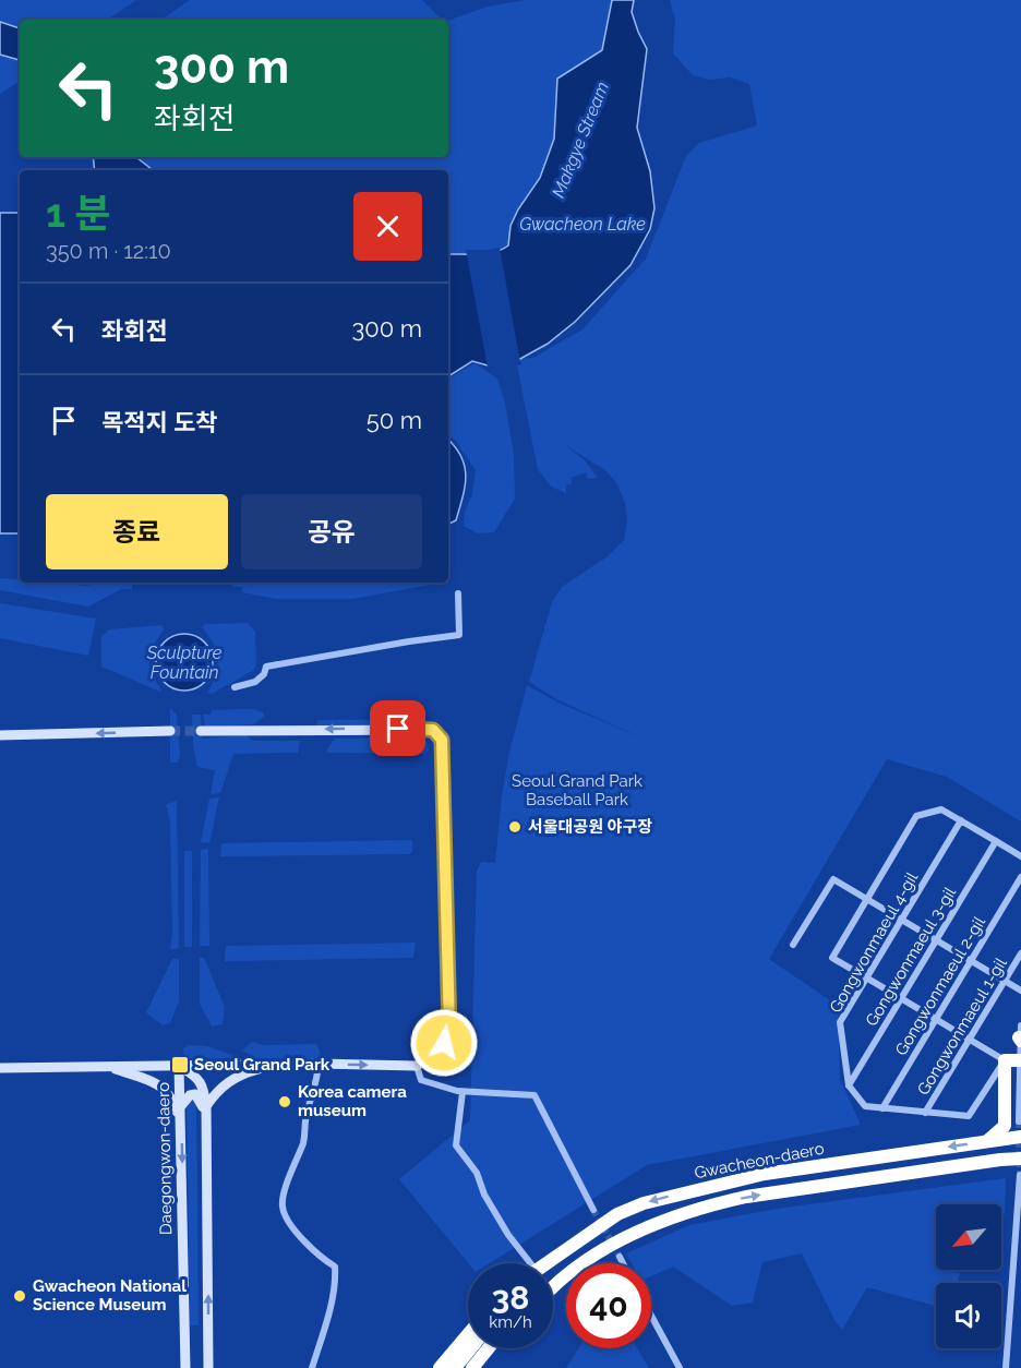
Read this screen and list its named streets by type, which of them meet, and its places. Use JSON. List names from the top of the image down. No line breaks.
{"streets":{"highway":["Gwacheon-daero"],"street":["Gongwonmaeul 4-gil","Gongwonmaeul 3-gil","Gongwonmaeul 2-gil","Gongwonmaeul 1-gil","Daegongwon-daero"]},"crossings":[["Gongwonmaeul 4-gil","Gongwonmaeul 3-gil"]],"water":["Makgye Stream","Gwacheon Lake","Sculpture Fountain"],"parks":["Seoul Grand Park Baseball Park"],"places":{"other":["서울대공원 야구장","Korea camera museum","Gwacheon National Science Museum"],"transit":["Seoul Grand Park"]},"north":"bottom left","page":{"turn":["300 m","좌회전"],"heading":["1 분","350 m · 12:10"],"list":[{"name":"좌회전","value":"300 m"},{"name":"목적지 도착","value":"50 m"}],"buttons":["종료","공유"],"speed":"38 km/h","limit":"40"}}
